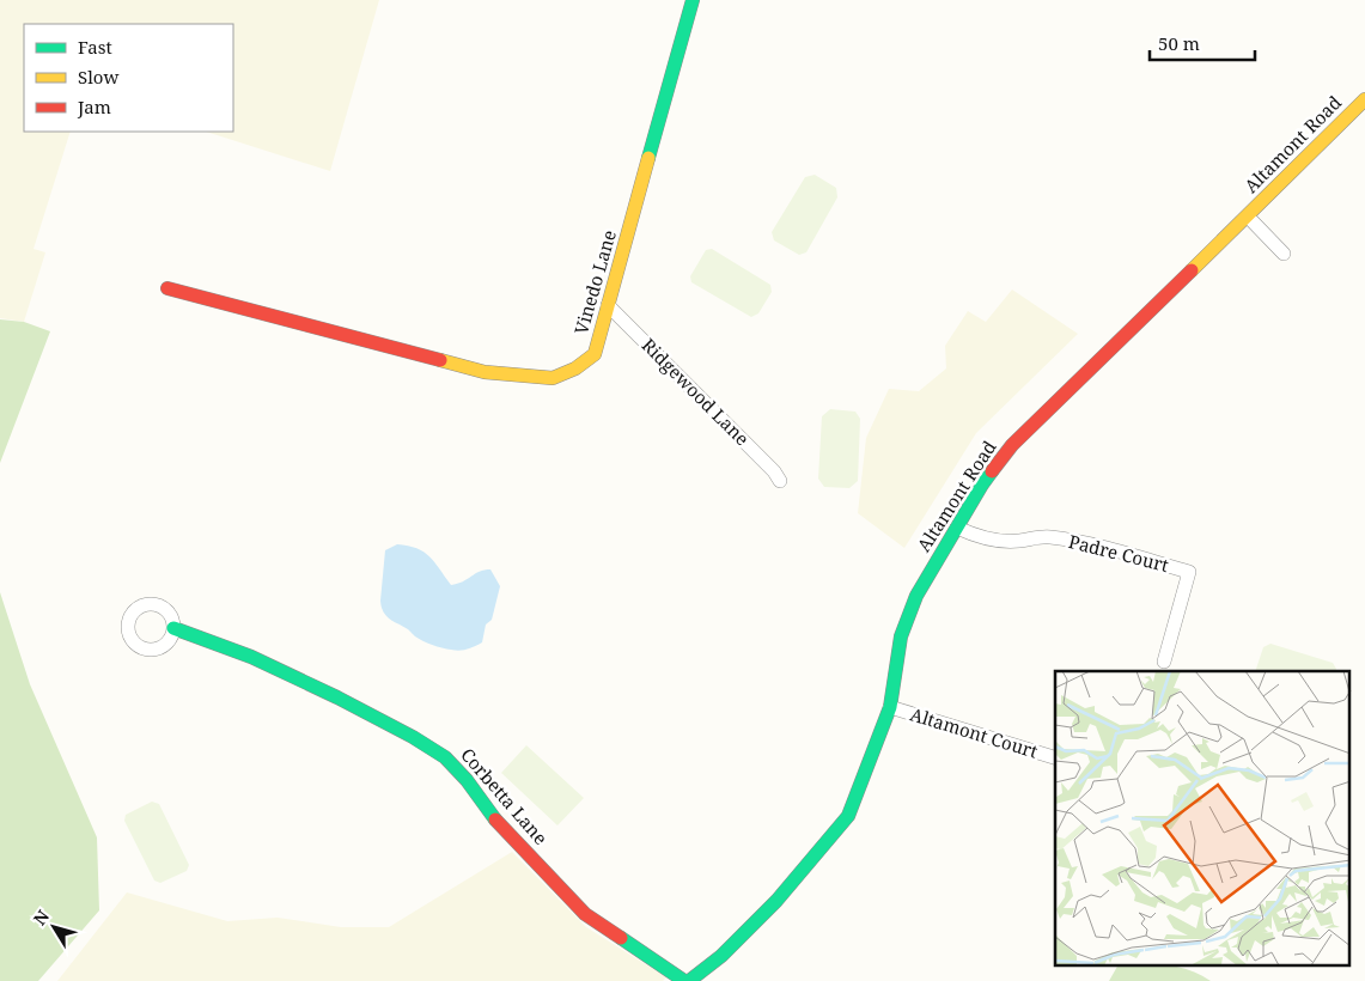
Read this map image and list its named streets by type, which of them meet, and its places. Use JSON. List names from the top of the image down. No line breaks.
{"streets":{"street":["Altamont Road","Vinedo Lane","Ridgewood Lane","Padre Court","Altamont Court","Corbetta Lane"]},"crossings":[["Altamont Road","Padre Court"],["Altamont Road","Altamont Court"],["Vinedo Lane","Ridgewood Lane"]],"legend":["Fast","Slow","Jam"],"scale_bar":"50 m","north":"top left"}
